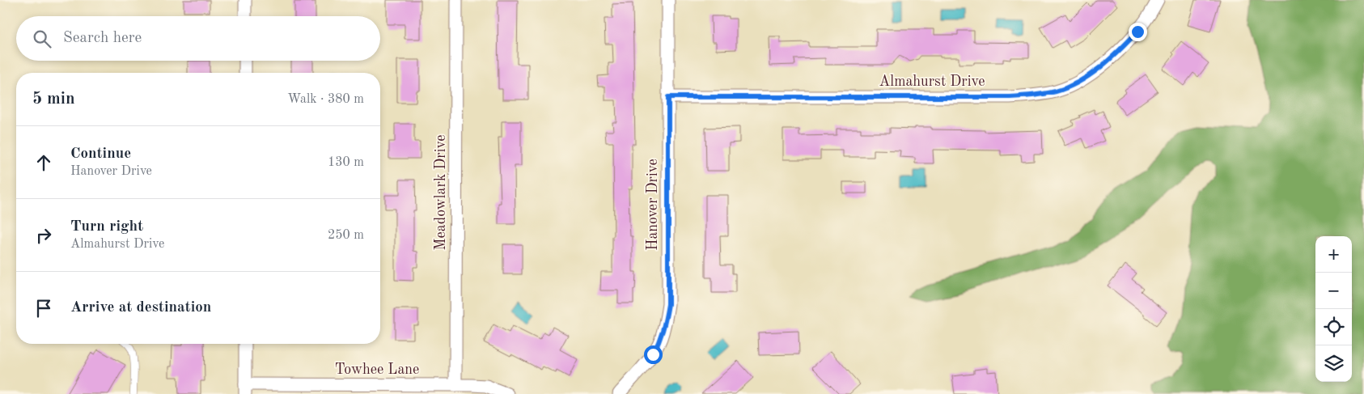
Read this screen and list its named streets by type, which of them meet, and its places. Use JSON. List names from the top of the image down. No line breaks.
{"streets":{"street":["Almahurst Drive","Meadowlark Drive","Hanover Drive","Towhee Lane"]},"crossings":[["Almahurst Drive","Hanover Drive"],["Meadowlark Drive","Towhee Lane"]],"page":{"search":"Search here","heading":["5 min","Walk · 380 m"],"list":[["Continue","Hanover Drive","130 m"],["Turn right","Almahurst Drive","250 m"],"Arrive at destination"],"map_buttons":["+","−"]}}
